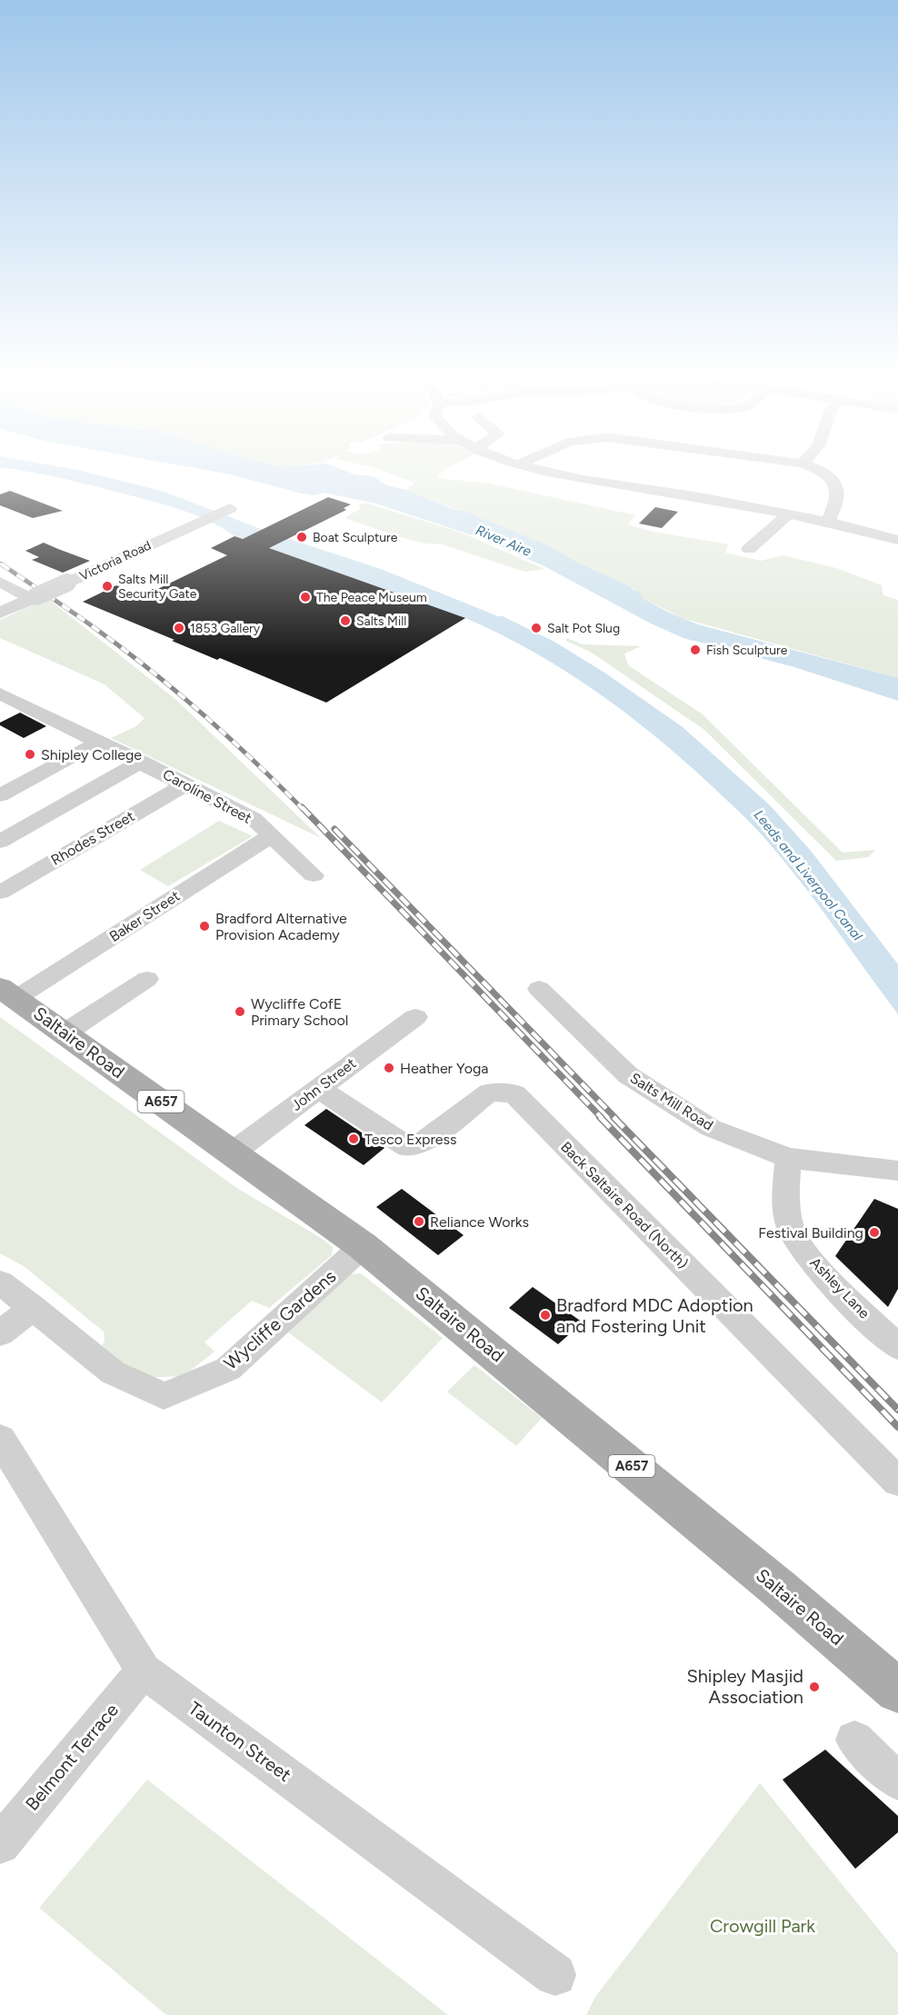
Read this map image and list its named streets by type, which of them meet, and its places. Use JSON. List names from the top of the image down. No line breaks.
{"streets":{"main road":["Saltaire Road","A657"],"street":["Victoria Road","Caroline Street","Rhodes Street","Baker Street","John Street","Salts Mill Road","Back Saltaire Road (North)","Ashley Lane","Wycliffe Gardens","Taunton Street","Belmont Terrace"]},"crossings":[["Caroline Street","Rhodes Street"],["Caroline Street","Baker Street"],["Baker Street","Saltaire Road"],["Saltaire Road","John Street"],["Saltaire Road","Wycliffe Gardens"],["John Street","Back Saltaire Road (North)"],["Salts Mill Road","Ashley Lane"],["Taunton Street","Belmont Terrace"]],"water":["River Aire","Leeds and Liverpool Canal"],"parks":["Crowgill Park"],"places":["Boat Sculpture","Salts Mill Security Gate","The Peace Museum","Salts Mill","1853 Gallery","Salt Pot Slug","Fish Sculpture","Shipley College","Bradford Alternative Provision Academy","Wycliffe CofE Primary School","Heather Yoga","Tesco Express","Reliance Works","Festival Building","Bradford MDC Adoption and Fostering Unit","Shipley Masjid Association"]}
